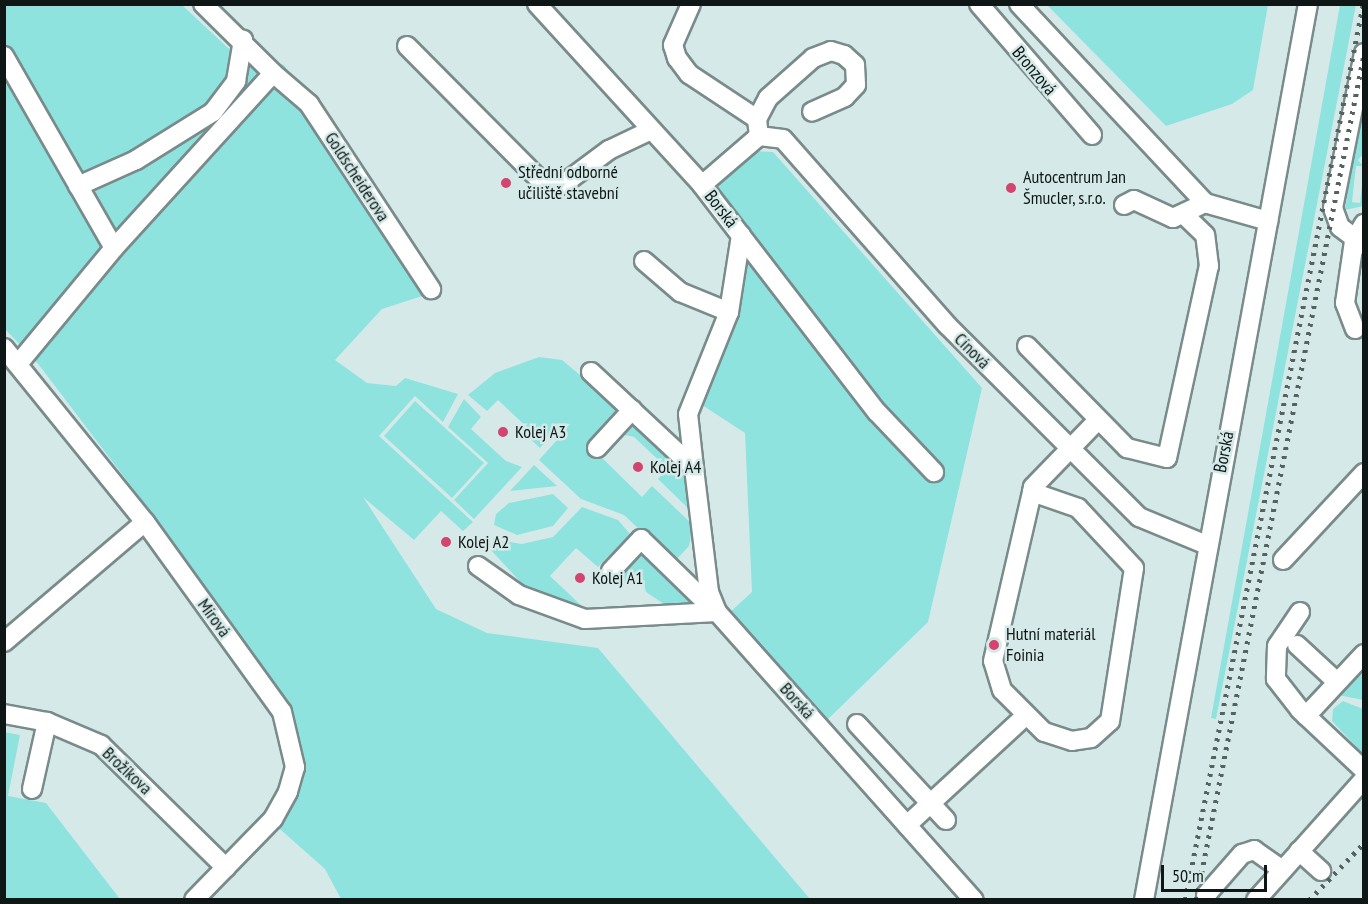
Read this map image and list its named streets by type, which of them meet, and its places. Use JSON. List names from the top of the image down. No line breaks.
{"streets":{"street":["Bronzová","Goldscheiderova","Borská","Cínová","Mírová","Brožíkova"]},"crossings":[["Borská","Cínová"],["Mírová","Brožíkova"]],"places":["Střední odborné učiliště stavební","Autocentrum Jan Šmucler, s.r.o.","Kolej A3","Kolej A4","Kolej A2","Kolej A1","Hutní materiál Foinia"],"scale_bar":"50 m"}
